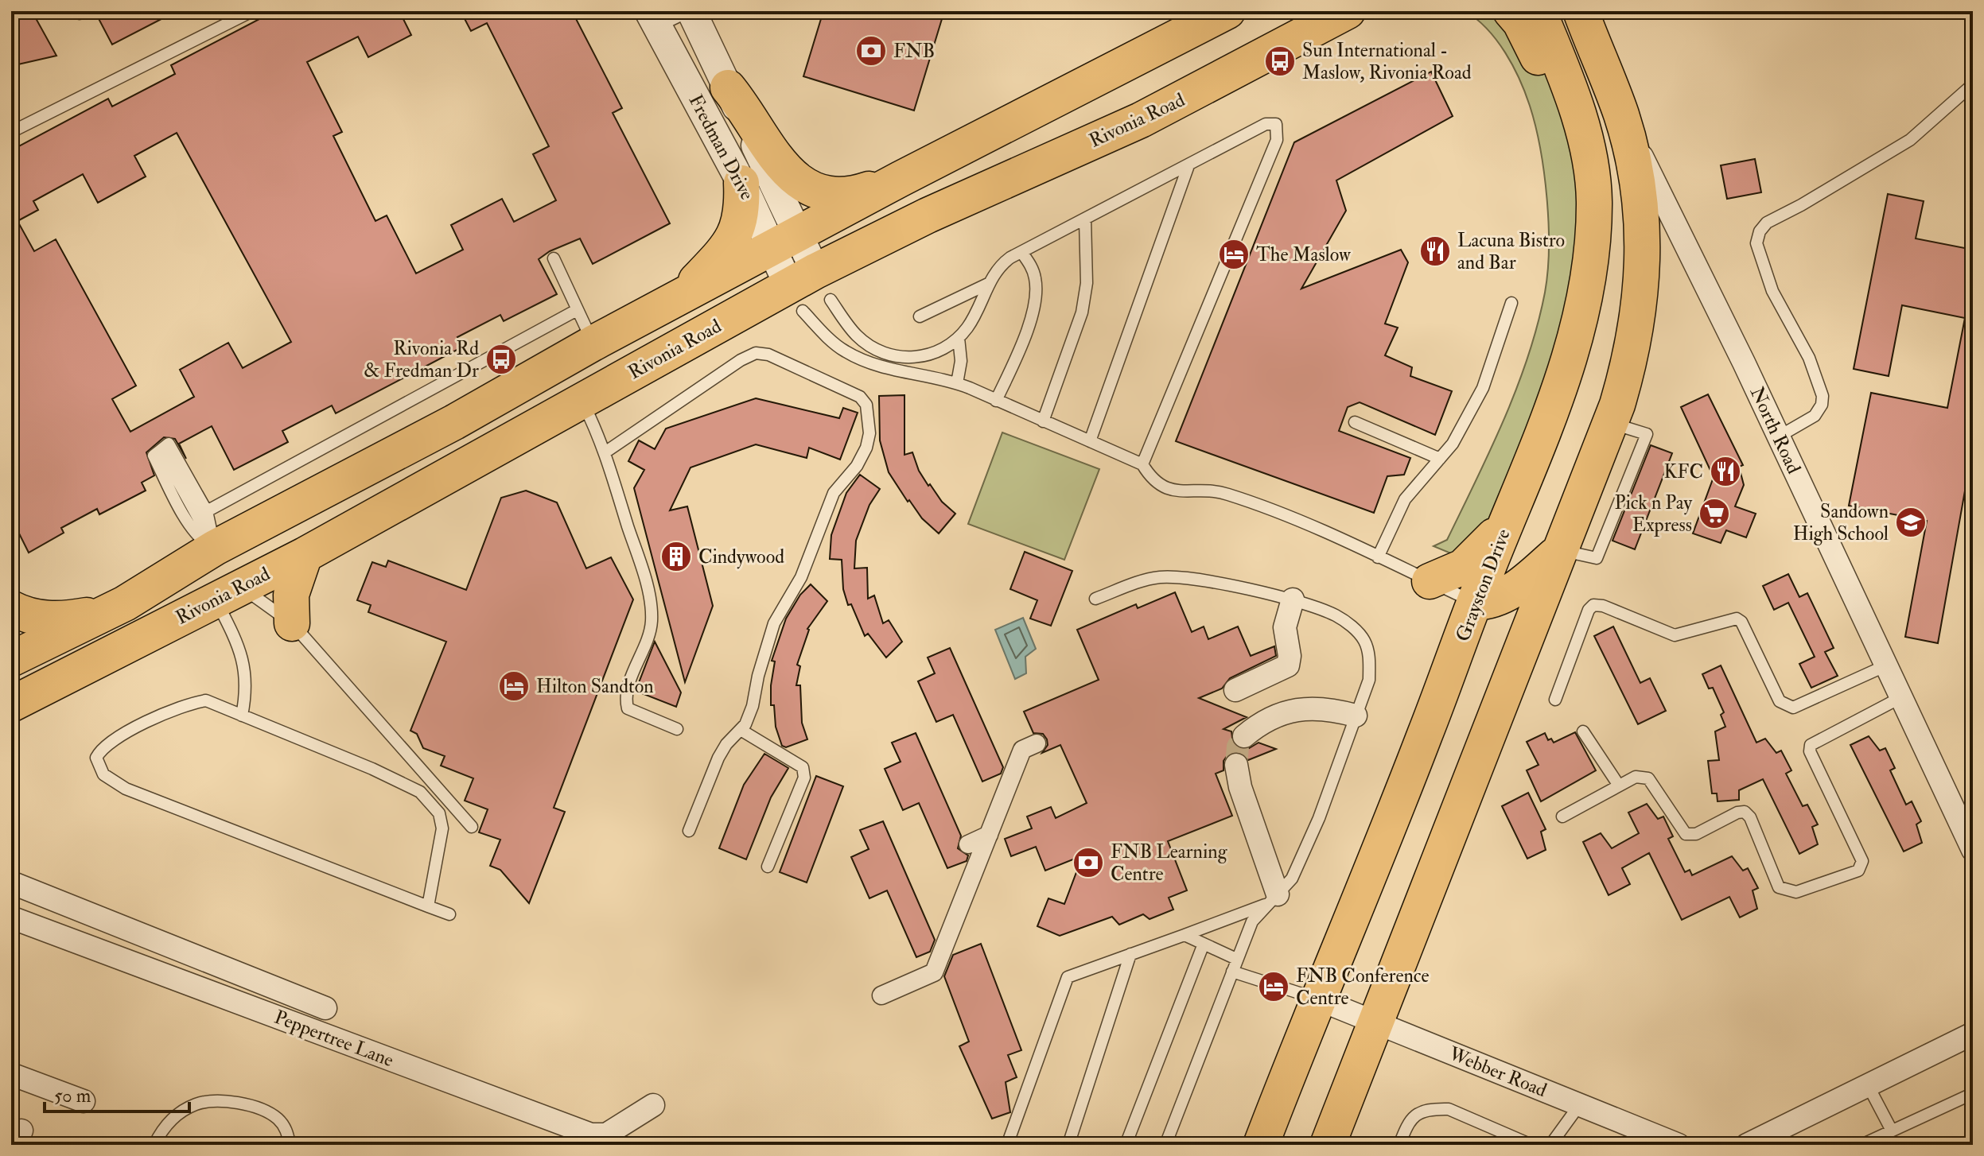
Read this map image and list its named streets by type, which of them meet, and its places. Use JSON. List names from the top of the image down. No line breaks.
{"streets":{"main road":["Rivonia Road","Grayston Drive"],"street":["Fredman Drive","North Road","Peppertree Lane","Webber Road"]},"crossings":[["Rivonia Road","Fredman Drive"],["Grayston Drive","Webber Road"]],"places":{"bank":["FNB","FNB Learning Centre"],"bus stop":["Sun International - Maslow, Rivonia Road","Rivonia Rd & Fredman Dr"],"restaurant":["Lacuna Bistro and Bar","KFC"],"hotel":["The Maslow","Hilton Sandton","FNB Conference Centre"],"supermarket":["Pick n Pay Express"],"school or university":["Sandown High School"],"building":["Cindywood"]},"scale_bar":"50 m"}
